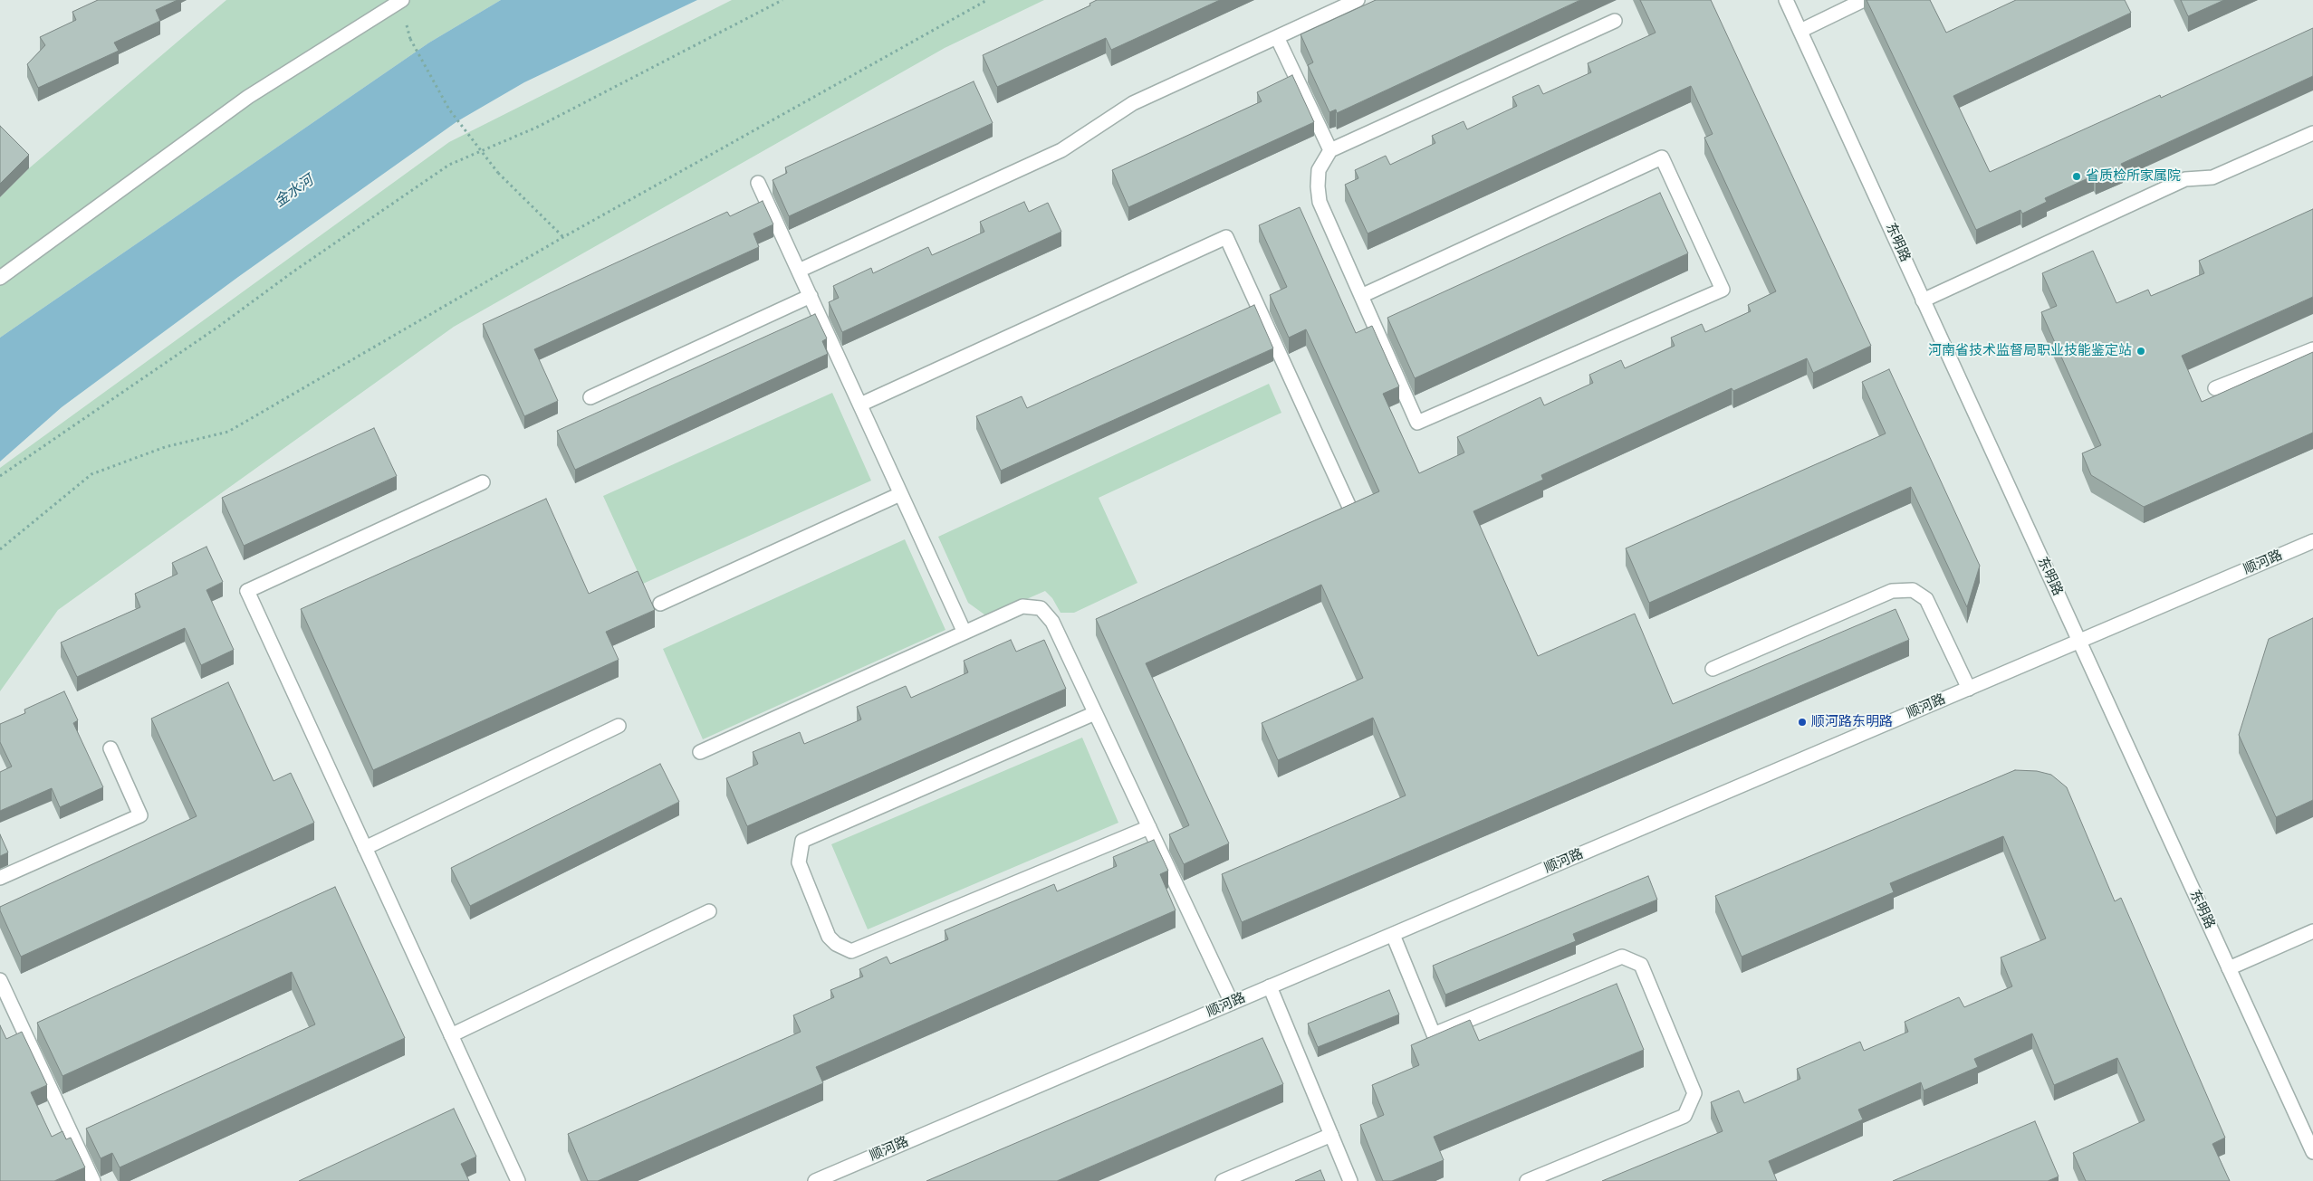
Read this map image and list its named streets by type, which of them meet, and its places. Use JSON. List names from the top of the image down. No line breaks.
{"streets":{"street":["东明路","顺河路"]},"crossings":[["东明路","顺河路"]],"water":["金水河"],"places":["省质检所家属院","河南省技术监督局职业技能鉴定站","顺河路东明路"]}
